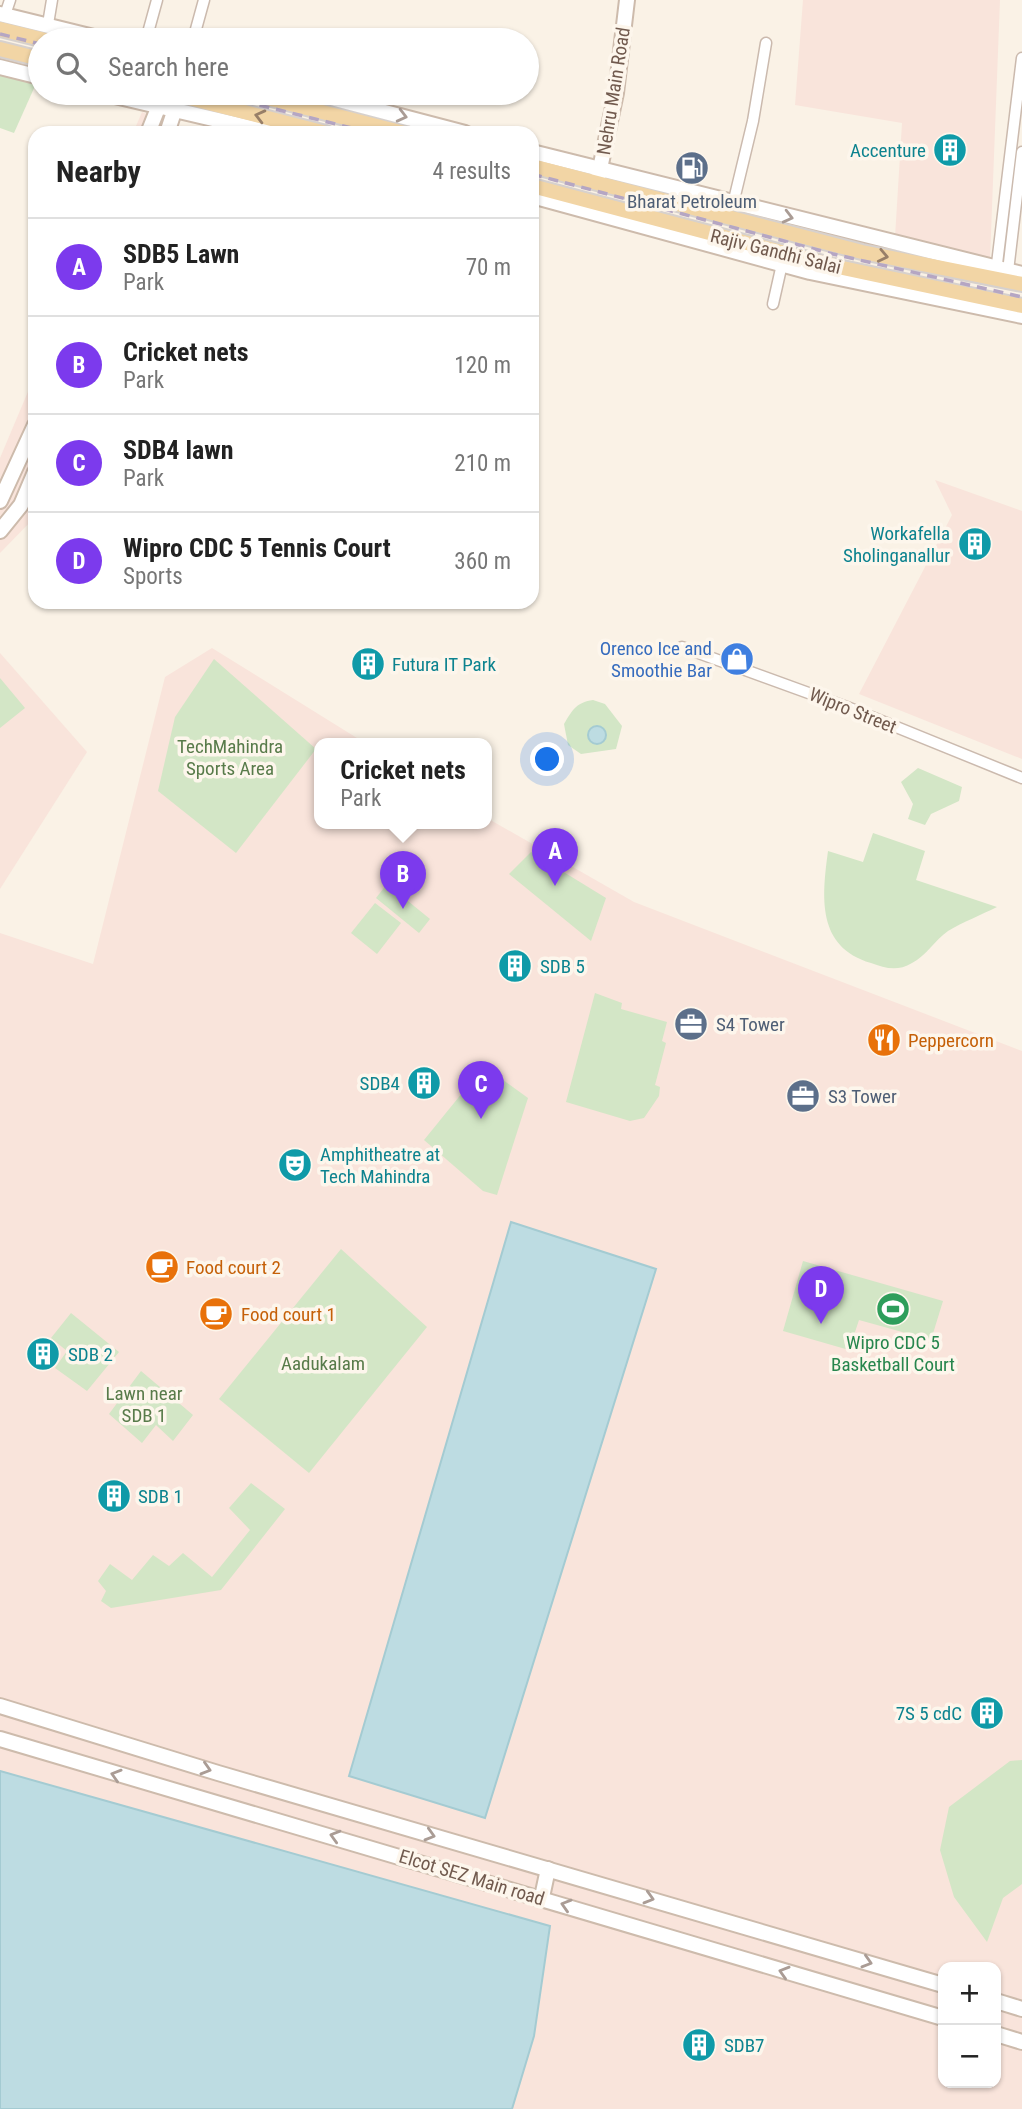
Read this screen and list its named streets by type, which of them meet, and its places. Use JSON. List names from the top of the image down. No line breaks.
{"streets":{"main road":["Rajiv Gandhi Salai"],"street":["Nehru Main Road","Wipro Street","Elcot SEZ Main road"]},"crossings":[["Nehru Main Road","Rajiv Gandhi Salai"]],"parks":["TechMahindra Sports Area","Aadukalam","Lawn near SDB 1"],"places":{"building":["Accenture","Workafella Sholinganallur","Futura IT Park","SDB 5","SDB4","SDB 2","SDB 1","7S 5 cdC","SDB7"],"fuel station":["Bharat Petroleum"],"shop":["Orenco Ice and Smoothie Bar"],"office":["S4 Tower","S3 Tower"],"restaurant":["Peppercorn"],"theatre":["Amphitheatre at Tech Mahindra"],"cafe":["Food court 2","Food court 1"],"sports":["Wipro CDC 5 Basketball Court"]},"page":{"search":"Search here","heading":["Nearby","4 results"],"list":[{"mark":"A","name":"SDB5 Lawn","note":"Park","value":"70 m"},{"mark":"B","name":"Cricket nets","note":"Park","value":"120 m"},{"mark":"C","name":"SDB4 lawn","note":"Park","value":"210 m"},{"mark":"D","name":"Wipro CDC 5 Tennis Court","note":"Sports","value":"360 m"}],"popup":["Cricket nets","Park"],"pins":["A","B","C","D"],"map_buttons":["+","−"]}}
